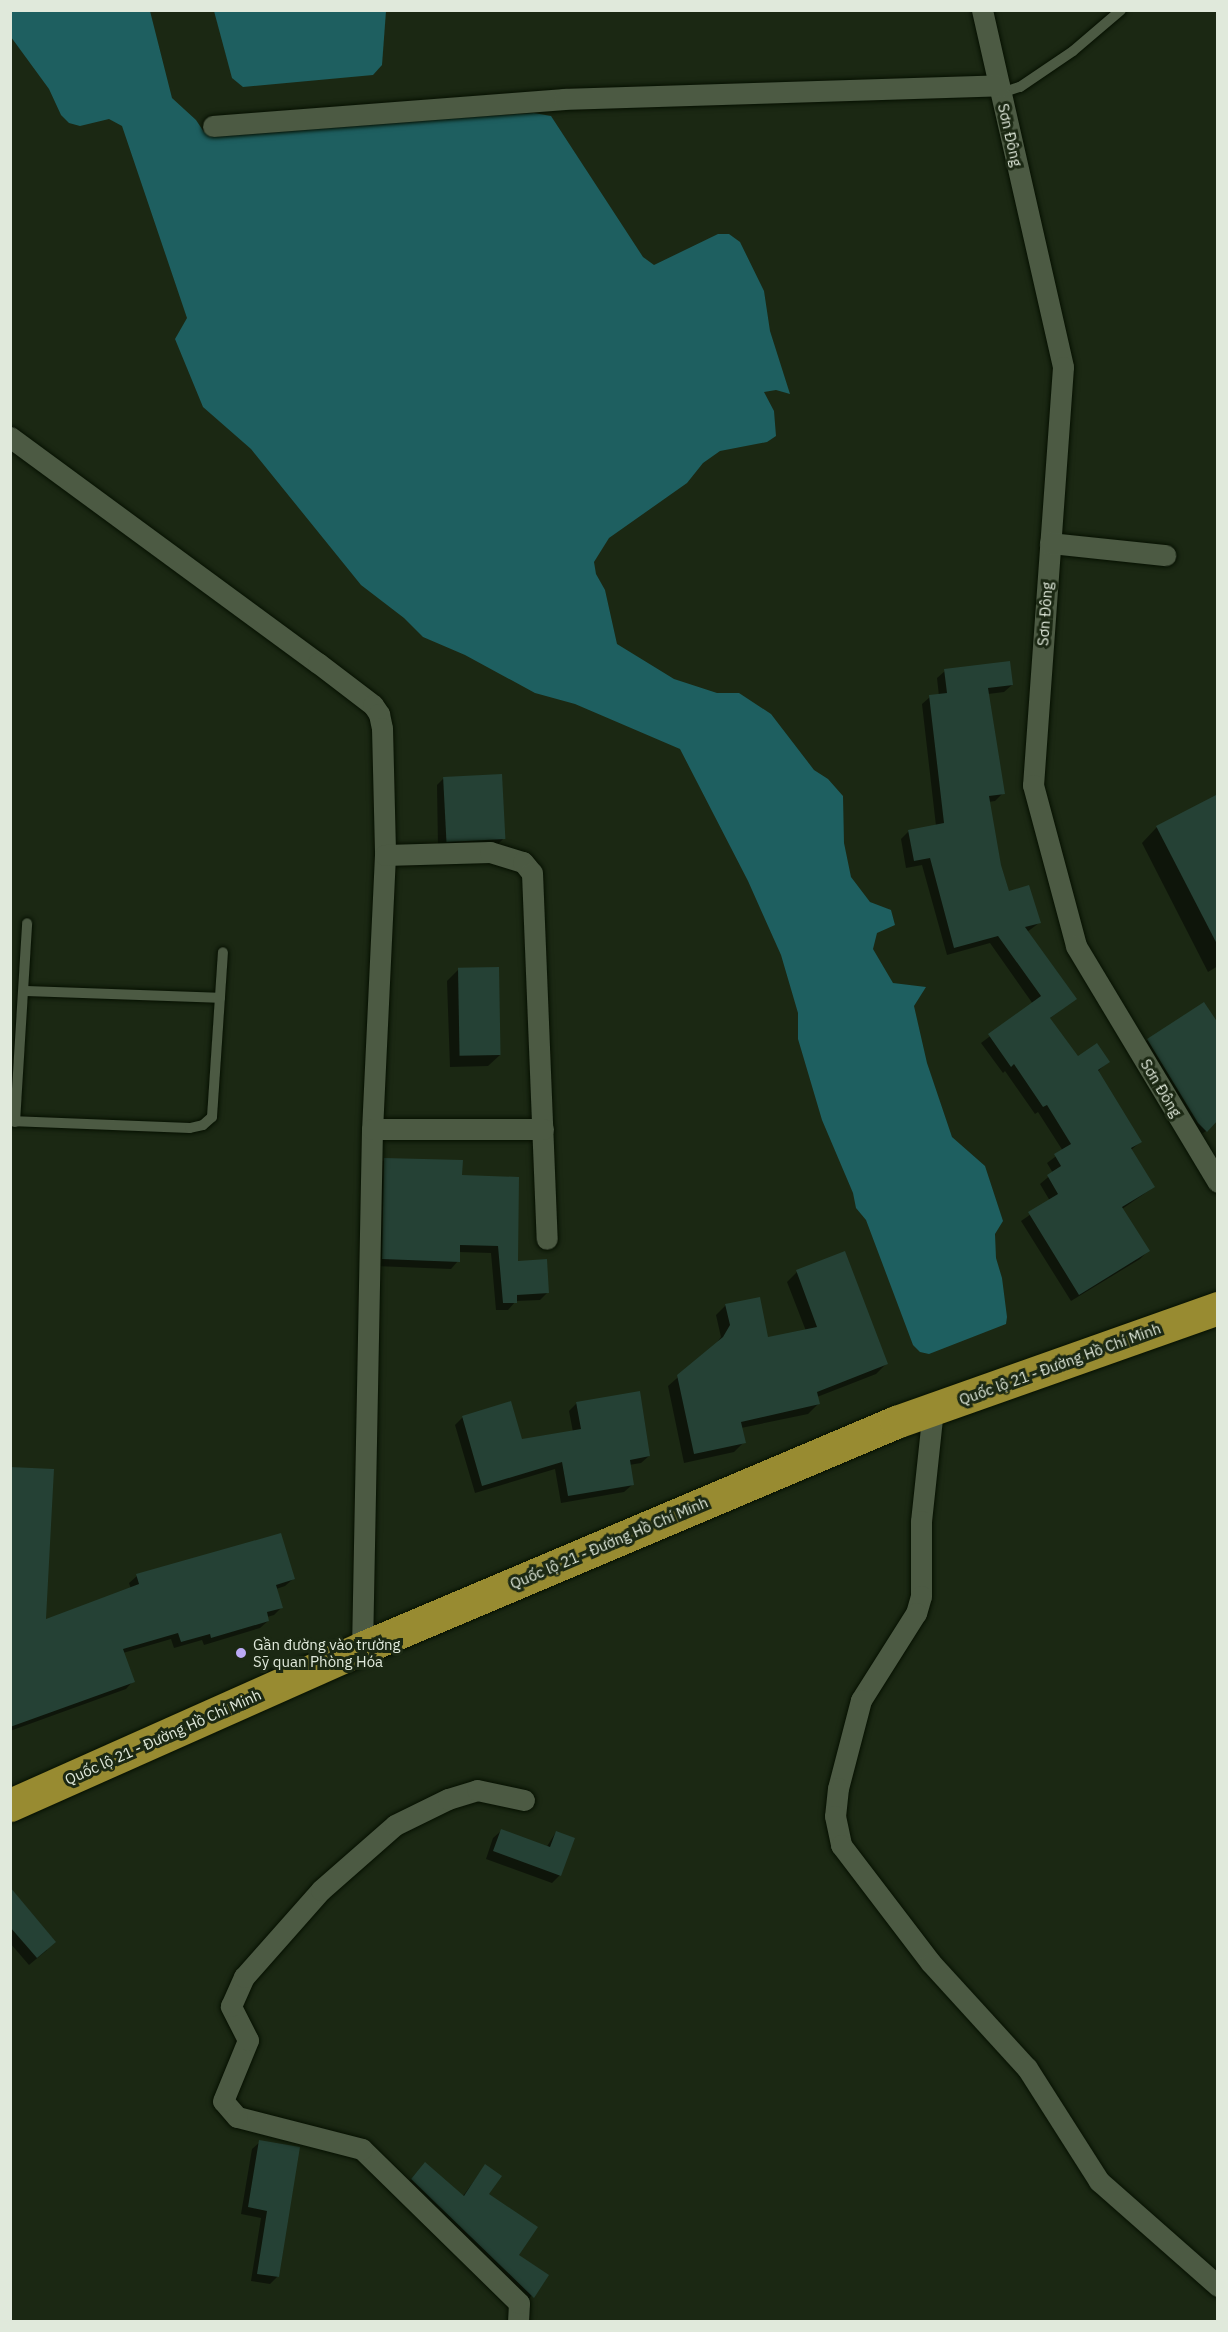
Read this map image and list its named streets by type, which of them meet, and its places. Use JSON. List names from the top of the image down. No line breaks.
{"streets":{"highway":["Quốc lộ 21 - Đường Hồ Chí Minh"],"street":["Sơn Đông"]},"places":["Gần đường vào trường Sỹ quan Phòng Hóa"]}
